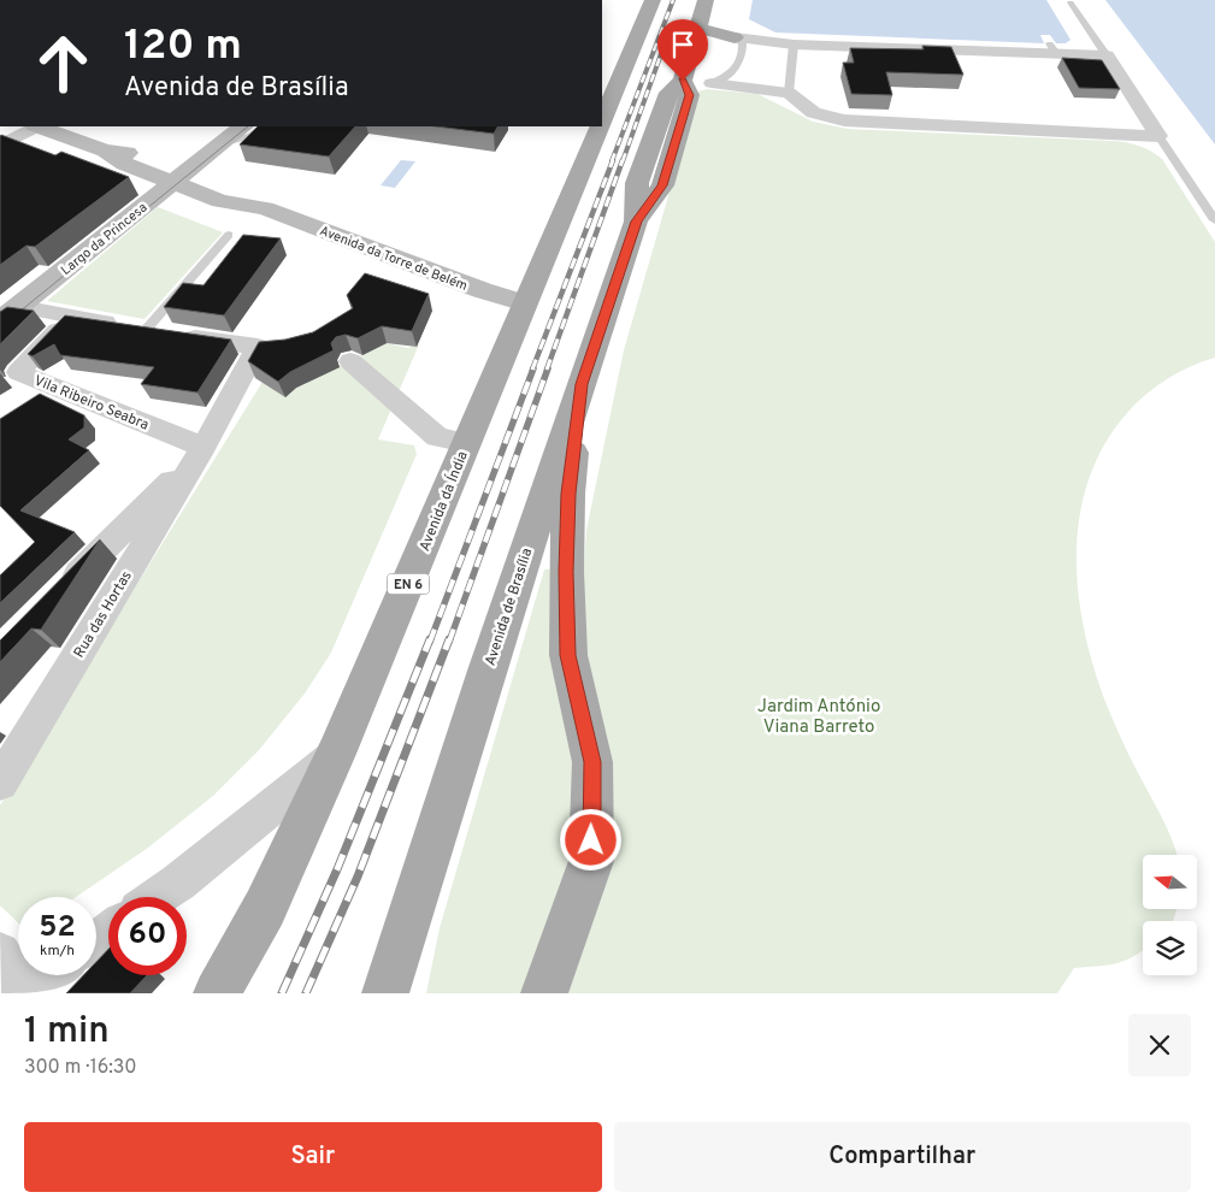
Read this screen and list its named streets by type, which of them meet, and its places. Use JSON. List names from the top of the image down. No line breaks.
{"streets":{"main road":["Avenida da Índia","EN 6","Avenida de Brasília"],"street":["Largo da Princesa","Avenida da Torre de Belém","Vila Ribeiro Seabra","Rua das Hortas"]},"crossings":[["Largo da Princesa","Avenida da Torre de Belém"],["Avenida da Torre de Belém","Avenida da Índia"],["Vila Ribeiro Seabra","Rua das Hortas"]],"parks":["Jardim António Viana Barreto"],"north":"left","page":{"turn":["120 m","Avenida de Brasília"],"speed":"52 km/h","limit":"60","heading":["1 min","300 m · 16:30"],"buttons":["Sair","Compartilhar"]}}
